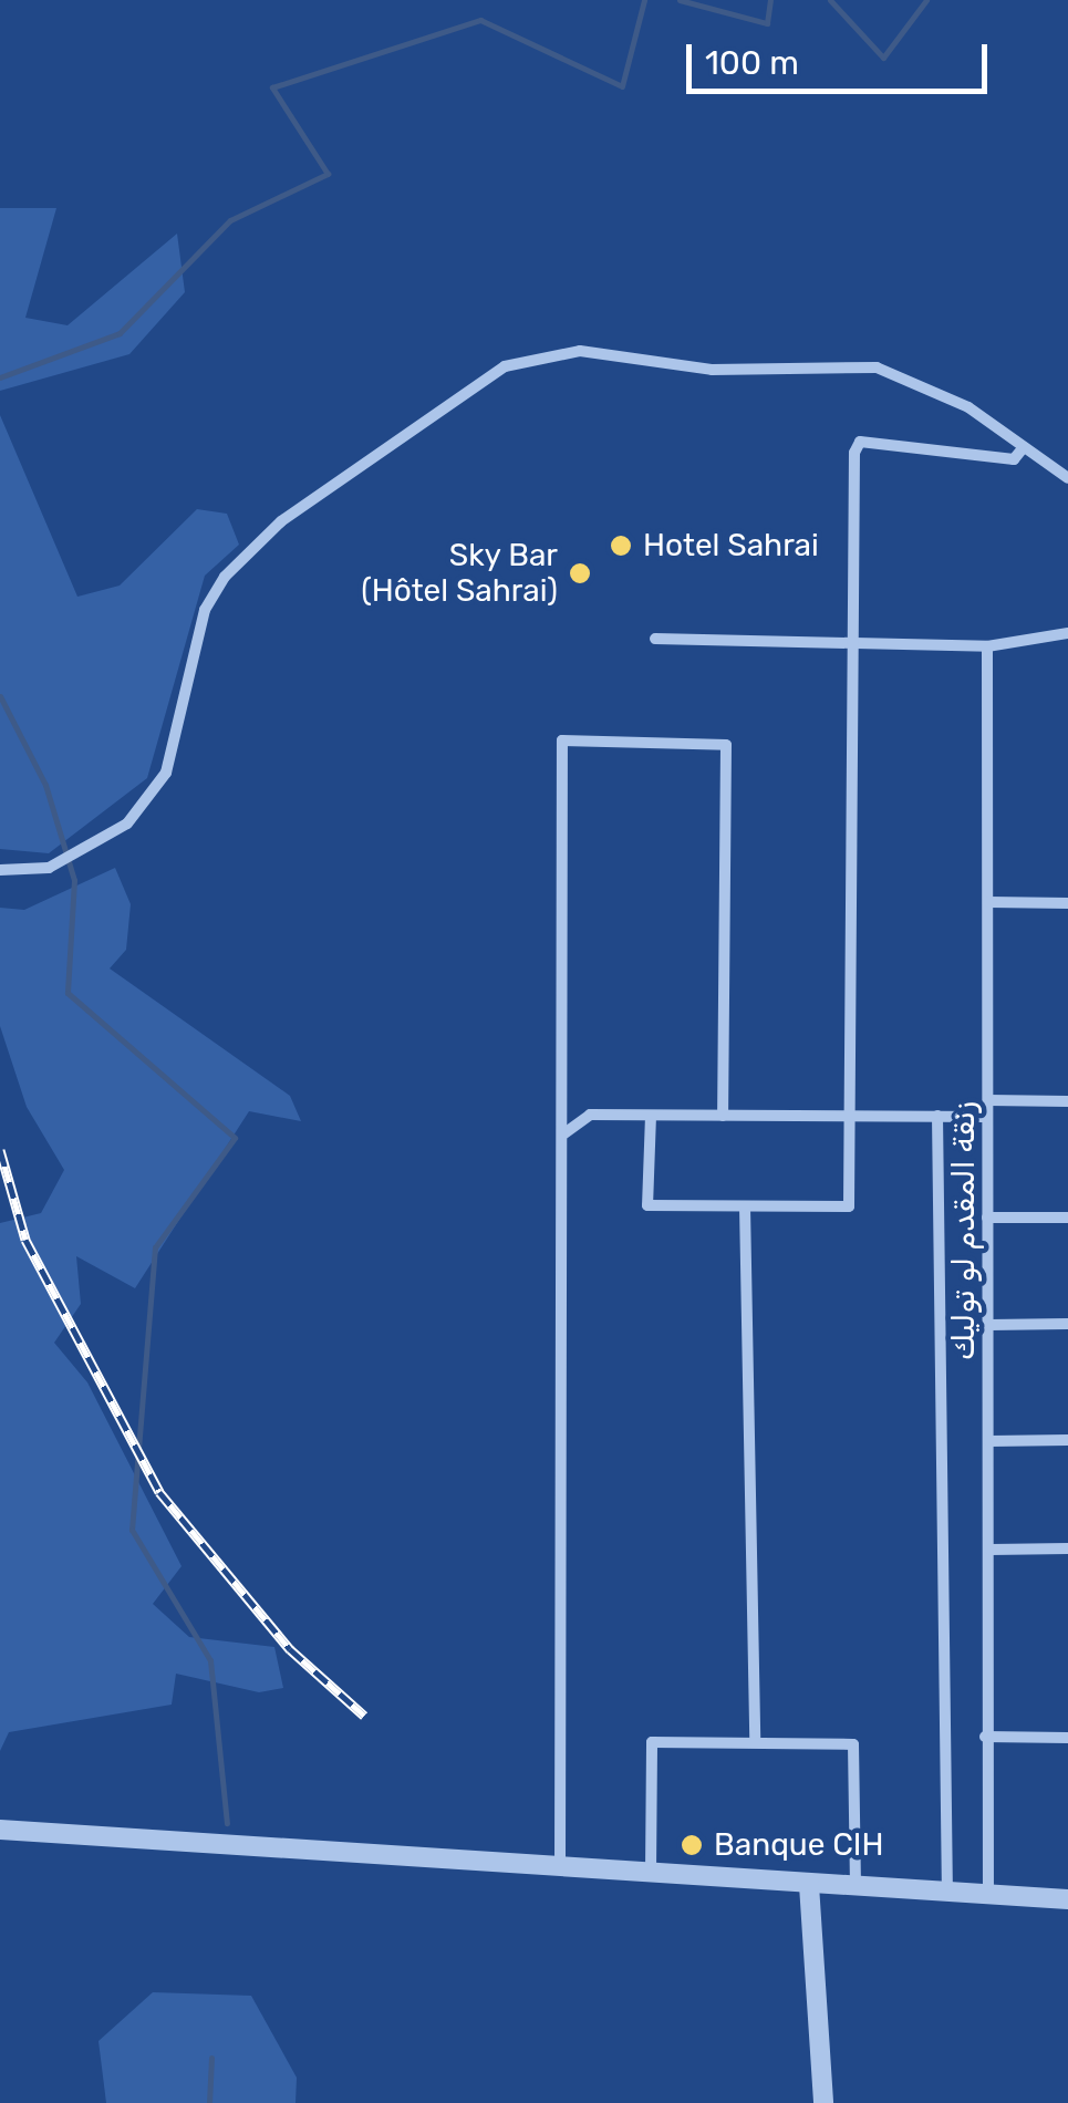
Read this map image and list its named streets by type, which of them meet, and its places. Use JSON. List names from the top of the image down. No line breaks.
{"streets":{"street":["زنقة المقدم لو توليك"]},"places":["Hotel Sahrai","Sky Bar (Hôtel Sahrai)","Banque CIH"],"scale_bar":"100 m"}
